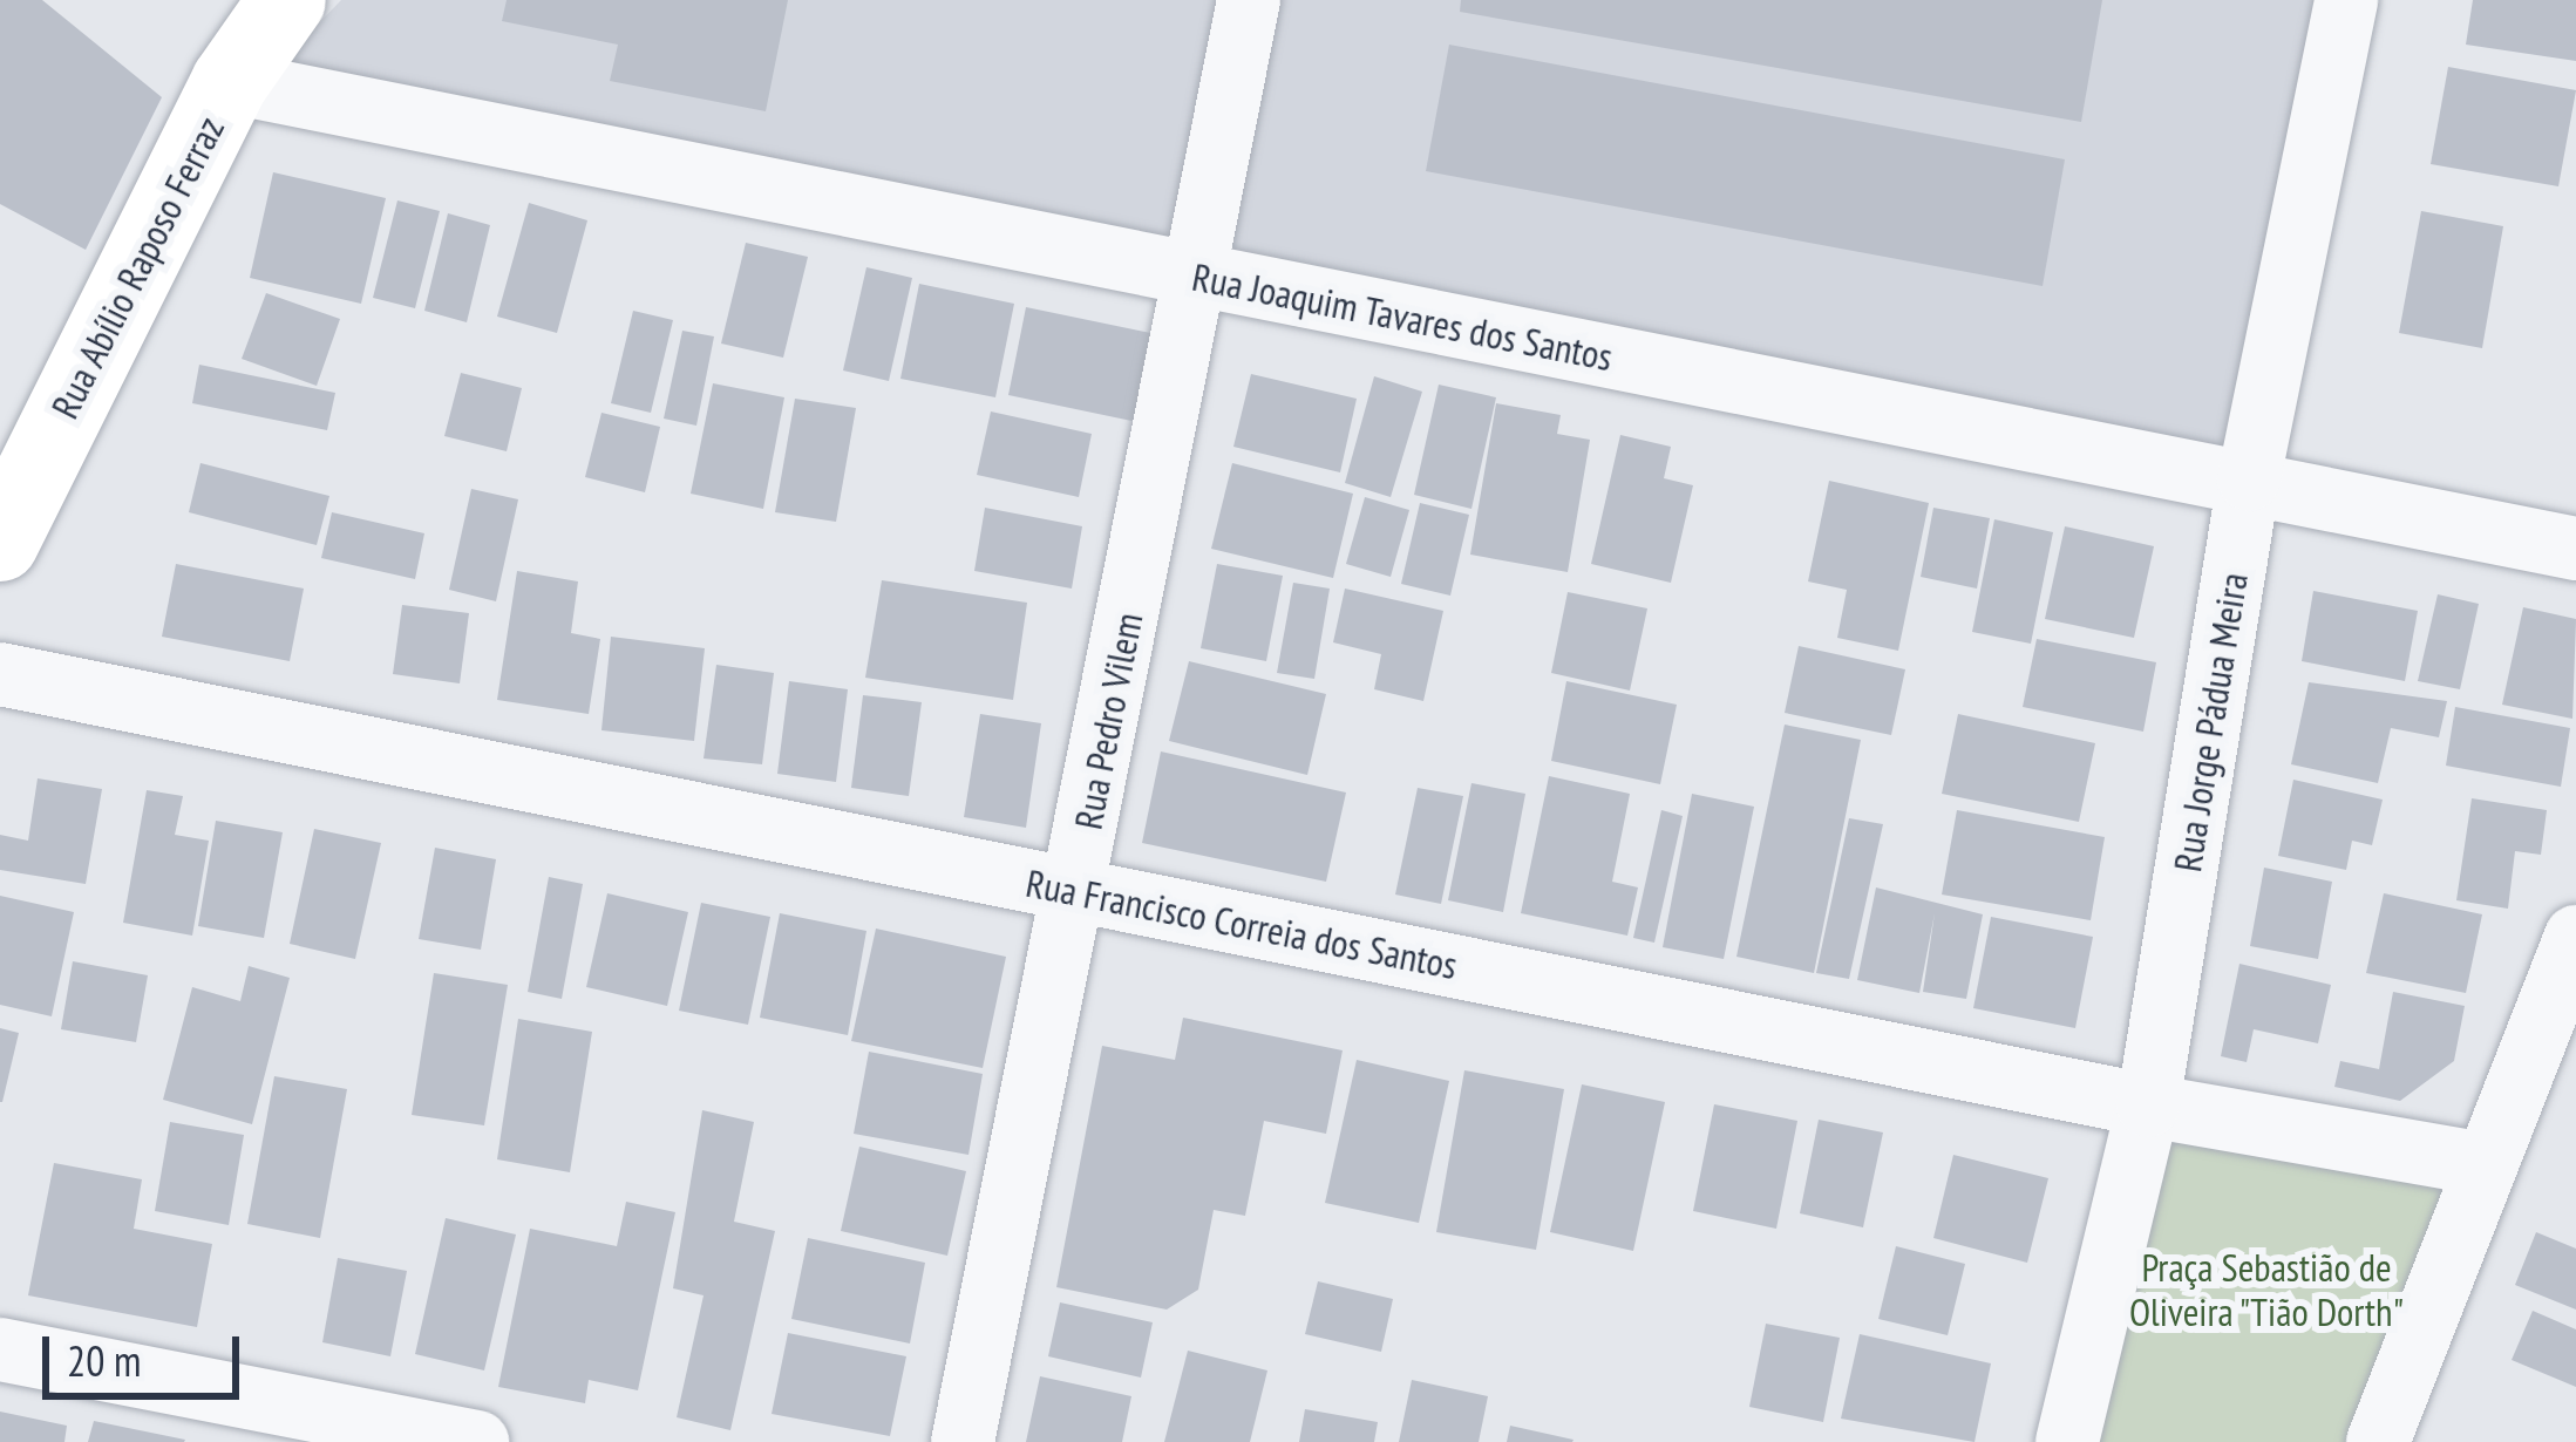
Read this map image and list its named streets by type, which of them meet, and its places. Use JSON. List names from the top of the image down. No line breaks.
{"streets":{"street":["Rua Abílio Raposo Ferraz","Rua Joaquim Tavares dos Santos","Rua Pedro Vilem","Rua Jorge Pádua Meira","Rua Francisco Correia dos Santos"]},"crossings":[["Rua Abílio Raposo Ferraz","Rua Joaquim Tavares dos Santos"],["Rua Joaquim Tavares dos Santos","Rua Pedro Vilem"],["Rua Joaquim Tavares dos Santos","Rua Jorge Pádua Meira"],["Rua Pedro Vilem","Rua Francisco Correia dos Santos"],["Rua Jorge Pádua Meira","Rua Francisco Correia dos Santos"]],"parks":["Praça Sebastião de Oliveira \"Tião Dorth\""],"scale_bar":"20 m"}
